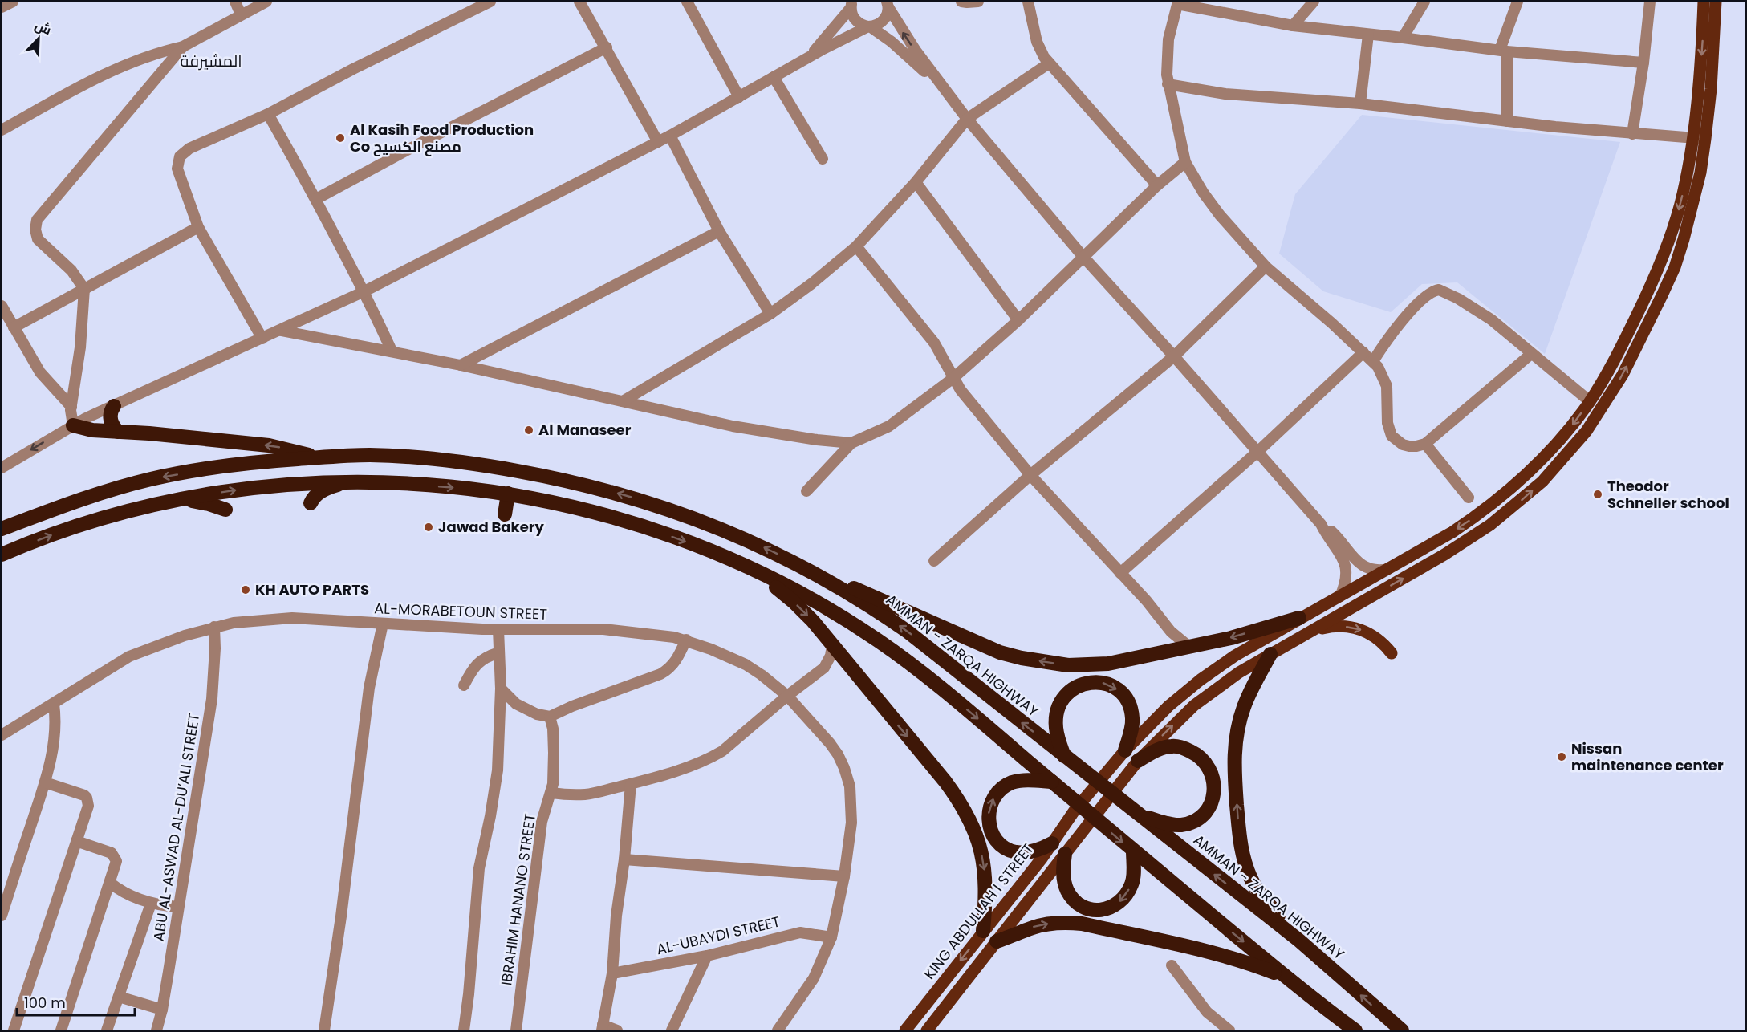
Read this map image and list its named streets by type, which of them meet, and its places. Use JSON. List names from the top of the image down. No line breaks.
{"streets":{"highway":["AMMAN - ZARQA HIGHWAY"],"main road":["KING ABDULLAH I STREET"],"street":["AL-MORABETOUN STREET","ABU AL-ASWAD AL-DU’ALI STREET","IBRAHIM HANANO STREET","AL-UBAYDI STREET"]},"crossings":[["AL-MORABETOUN STREET","ABU AL-ASWAD AL-DU’ALI STREET"],["AL-MORABETOUN STREET","AL-UBAYDI STREET"]],"districts":["المشيرفة"],"places":["Al Kasih Food Production Co مصنع الكسيح","Al Manaseer","Theodor Schneller school","Jawad Bakery","KH AUTO PARTS","Nissan maintenance center"],"scale_bar":"100 m","north":"top right"}
